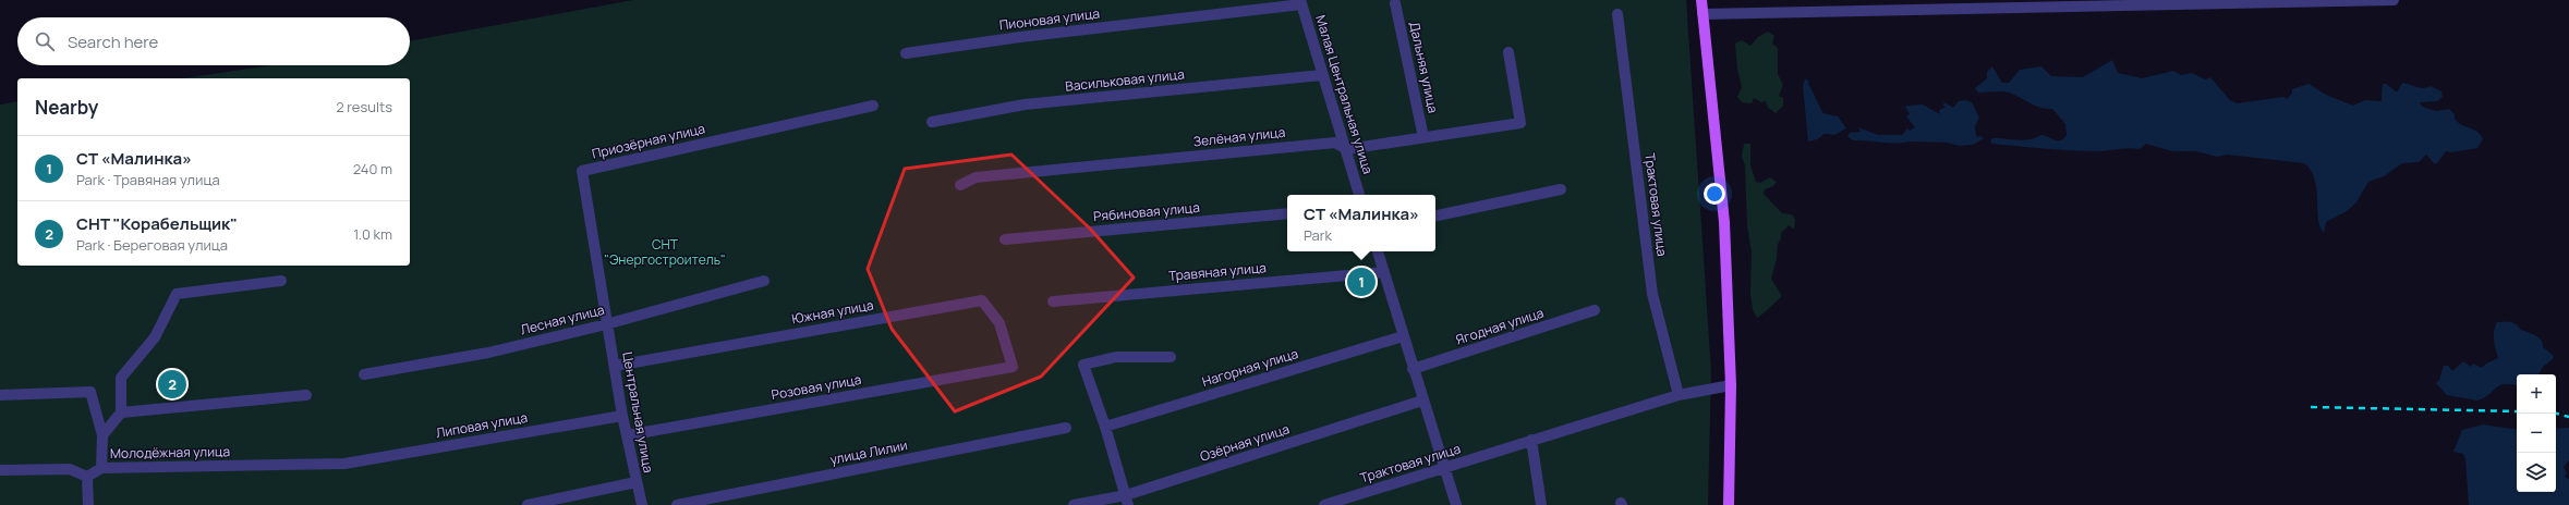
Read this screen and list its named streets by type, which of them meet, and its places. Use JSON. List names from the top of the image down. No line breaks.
{"streets":{"street":["Пионовая улица","Дальняя улица","Васильковая улица","Малая Центральная улица","Зелёная улица","Приозёрная улица","Трактовая улица","Рябиновая улица","Травяная улица","Южная улица","Лесная улица","Ягодная улица","Нагорная улица","Розовая улица","Центральная улица","Липовая улица","Озёрная улица","Молодёжная улица","улица Лилии"]},"crossings":[["Пионовая улица","Малая Центральная улица"],["Дальняя улица","Зелёная улица"],["Васильковая улица","Малая Центральная улица"],["Малая Центральная улица","Зелёная улица"],["Приозёрная улица","Лесная улица"],["Приозёрная улица","Центральная улица"],["Южная улица","Розовая улица"],["Южная улица","Центральная улица"],["Лесная улица","Центральная улица"],["Розовая улица","Центральная улица"],["Центральная улица","Липовая улица"],["Липовая улица","Молодёжная улица"]],"parks":["СНТ \"Энергостроитель\""],"page":{"search":"Search here","heading":["Nearby","2 results"],"list":[{"mark":"1","name":"CТ «Малинка»","note":"Park · Травяная улица","value":"240 m"},{"mark":"2","name":"СНТ \"Корабельщик\"","note":"Park · Береговая улица","value":"1.0 km"}],"popup":["CТ «Малинка»","Park"],"pins":["1","2"],"map_buttons":["+","−"]}}
